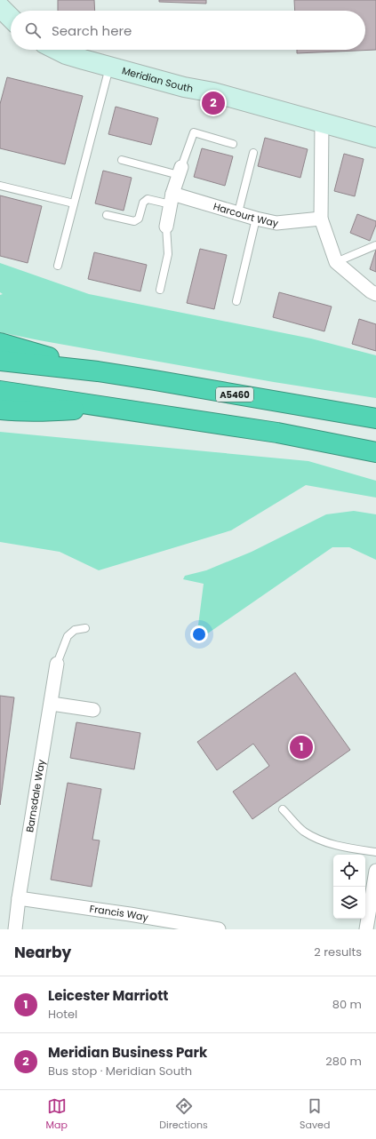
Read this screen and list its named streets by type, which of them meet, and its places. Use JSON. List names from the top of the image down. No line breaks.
{"streets":{"highway":["A5460"],"street":["Meridian South","Harcourt Way","Barnsdale Way","Francis Way"]},"crossings":[["Barnsdale Way","Francis Way"]],"page":{"search":"Search here","pins":["2","1"],"heading":["Nearby","2 results"],"list":[{"mark":"1","name":"Leicester Marriott","note":"Hotel","value":"80 m"},{"mark":"2","name":"Meridian Business Park","note":"Bus stop · Meridian South","value":"280 m"}],"nav":["Map","Directions","Saved"]}}
